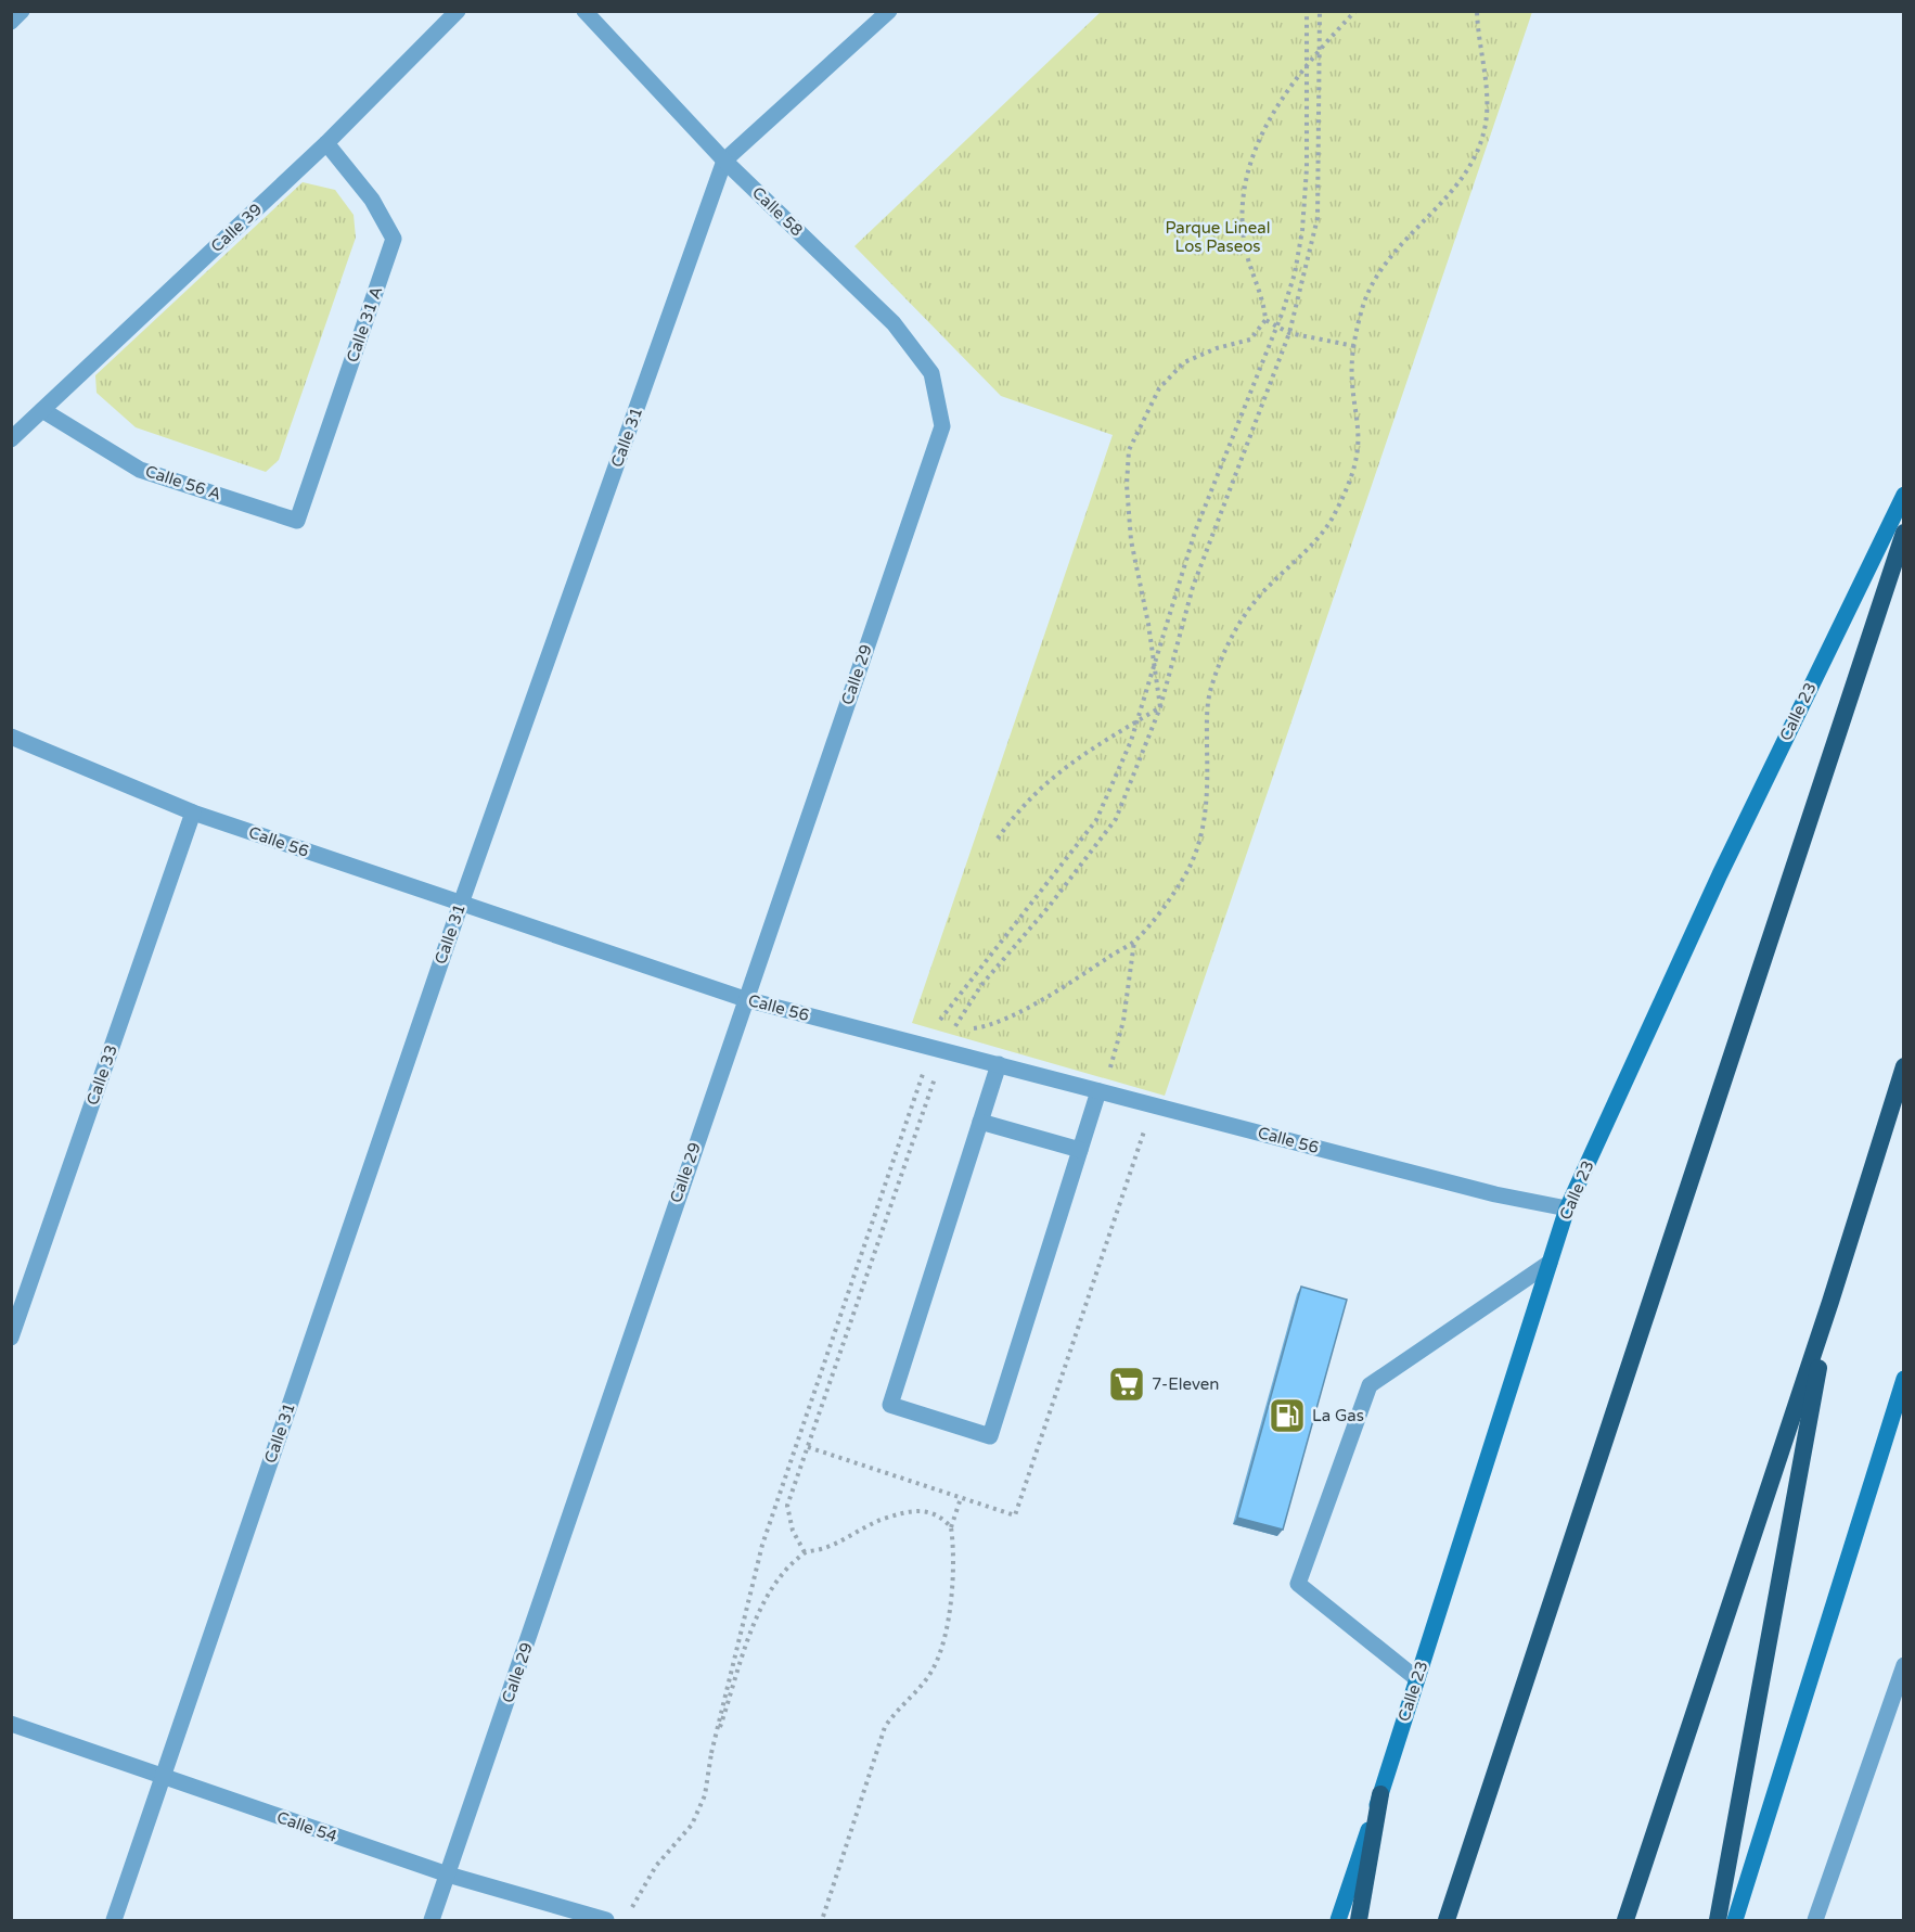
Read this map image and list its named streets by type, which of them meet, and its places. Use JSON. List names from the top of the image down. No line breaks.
{"streets":{"main road":["Calle 23"],"street":["Calle 58","Calle 39","Calle 31 A","Calle 31","Calle 56 A","Calle 29","Calle 56","Calle 33","Calle 54"]},"crossings":[["Calle 58","Calle 31"],["Calle 58","Calle 29"],["Calle 39","Calle 31 A"],["Calle 39","Calle 56 A"],["Calle 31 A","Calle 56 A"],["Calle 31","Calle 56"],["Calle 31","Calle 54"],["Calle 29","Calle 56"],["Calle 29","Calle 54"],["Calle 23","Calle 56"],["Calle 56","Calle 33"]],"parks":["Parque Lineal Los Paseos"],"places":{"supermarket":["7-Eleven"],"fuel station":["La Gas"]}}
